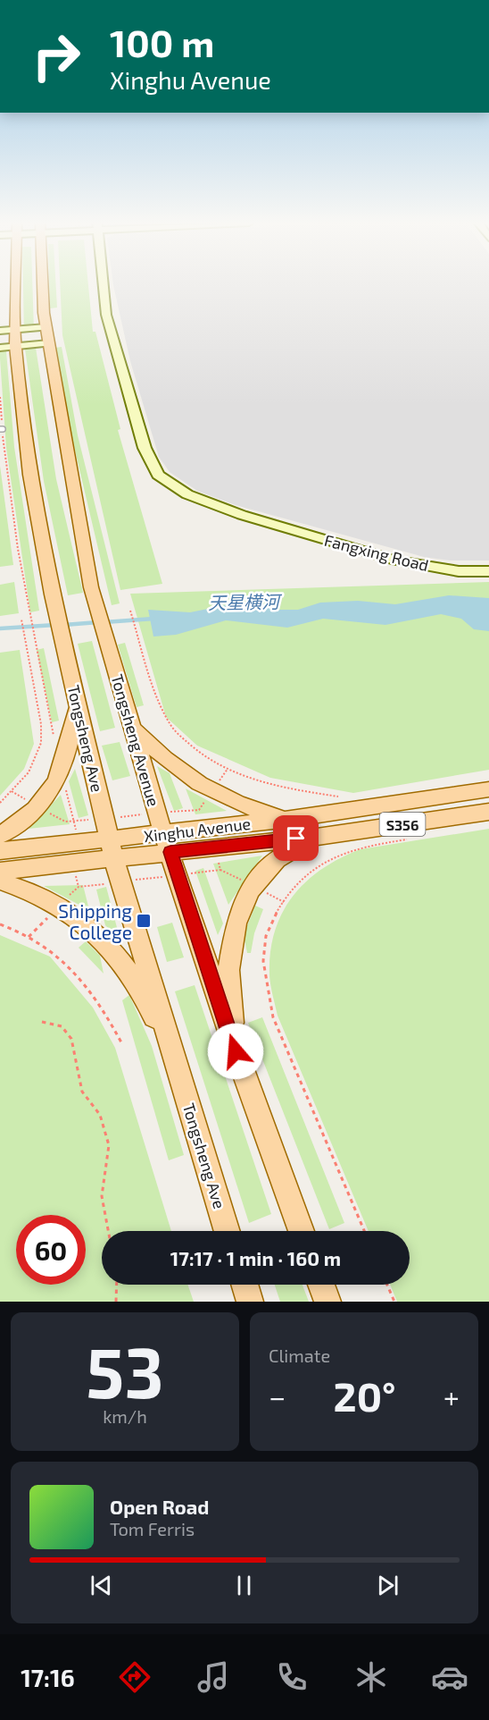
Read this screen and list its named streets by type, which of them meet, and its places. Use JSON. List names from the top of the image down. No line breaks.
{"streets":{"main road":["Tongsheng Ave","Tongsheng Avenue","S356","Xinghu Avenue"],"street":["Fangxing Road"]},"crossings":[["Tongsheng Ave","Xinghu Avenue"],["Tongsheng Avenue","Xinghu Avenue"]],"water":["天星横河"],"places":{"transit":["Shipping College"]},"page":{"turn":["100 m","Xinghu Avenue"],"limit":"60","trip":"17:17 · 1 min · 160 m","tile":[["53","km/h"],"Climate"],"heat":["−","20°","+"],"song":["Open Road","Tom Ferris"],"tabs":"17:16"}}
